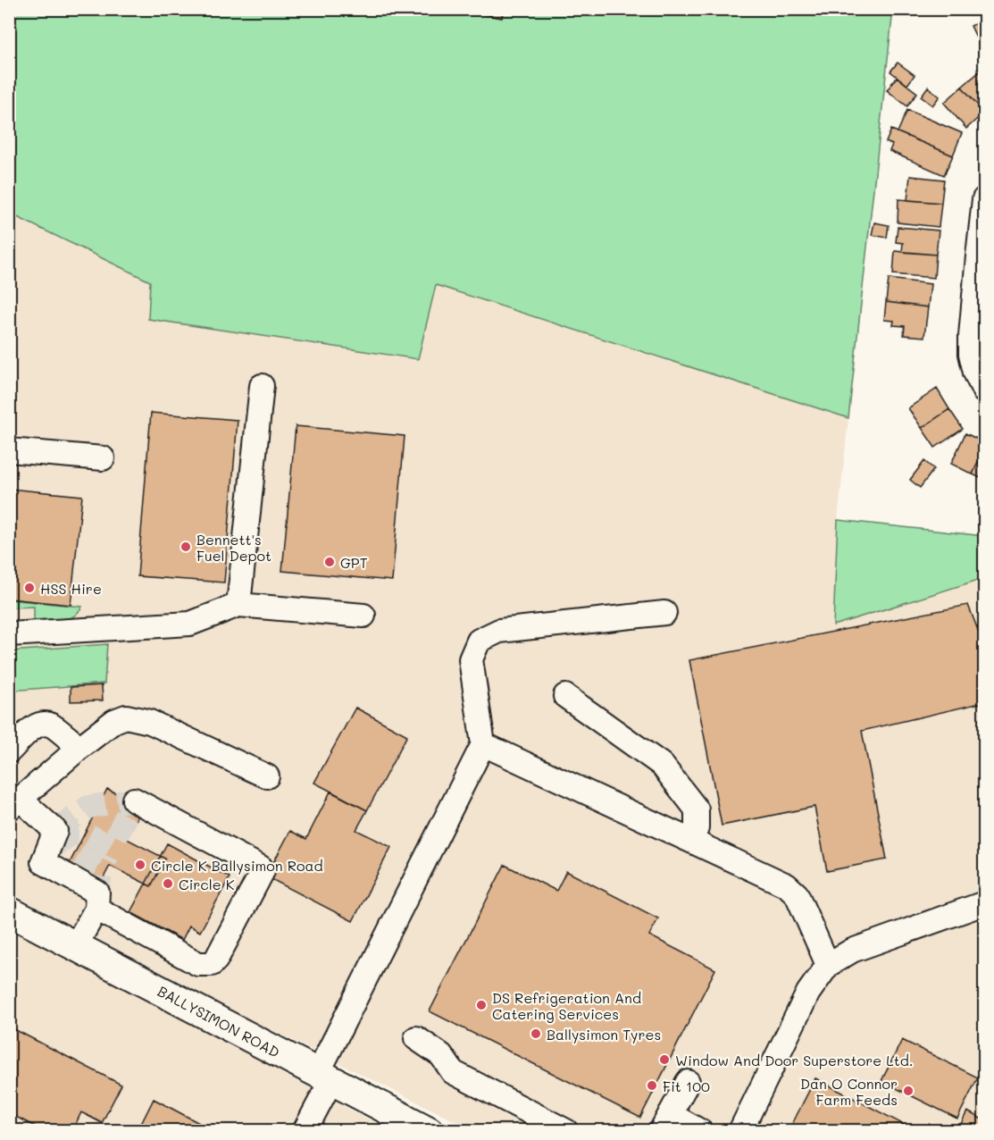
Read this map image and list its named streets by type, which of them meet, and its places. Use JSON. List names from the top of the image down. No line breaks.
{"streets":{"main road":["BALLYSIMON ROAD"]},"places":["Bennett's Fuel Depot","GPT","HSS Hire","Circle K Ballysimon Road","Circle K","DS Refrigeration And Catering Services","Ballysimon Tyres","Window And Door Superstore Ltd.","Fit 100","Dan O Connor Farm Feeds"]}
